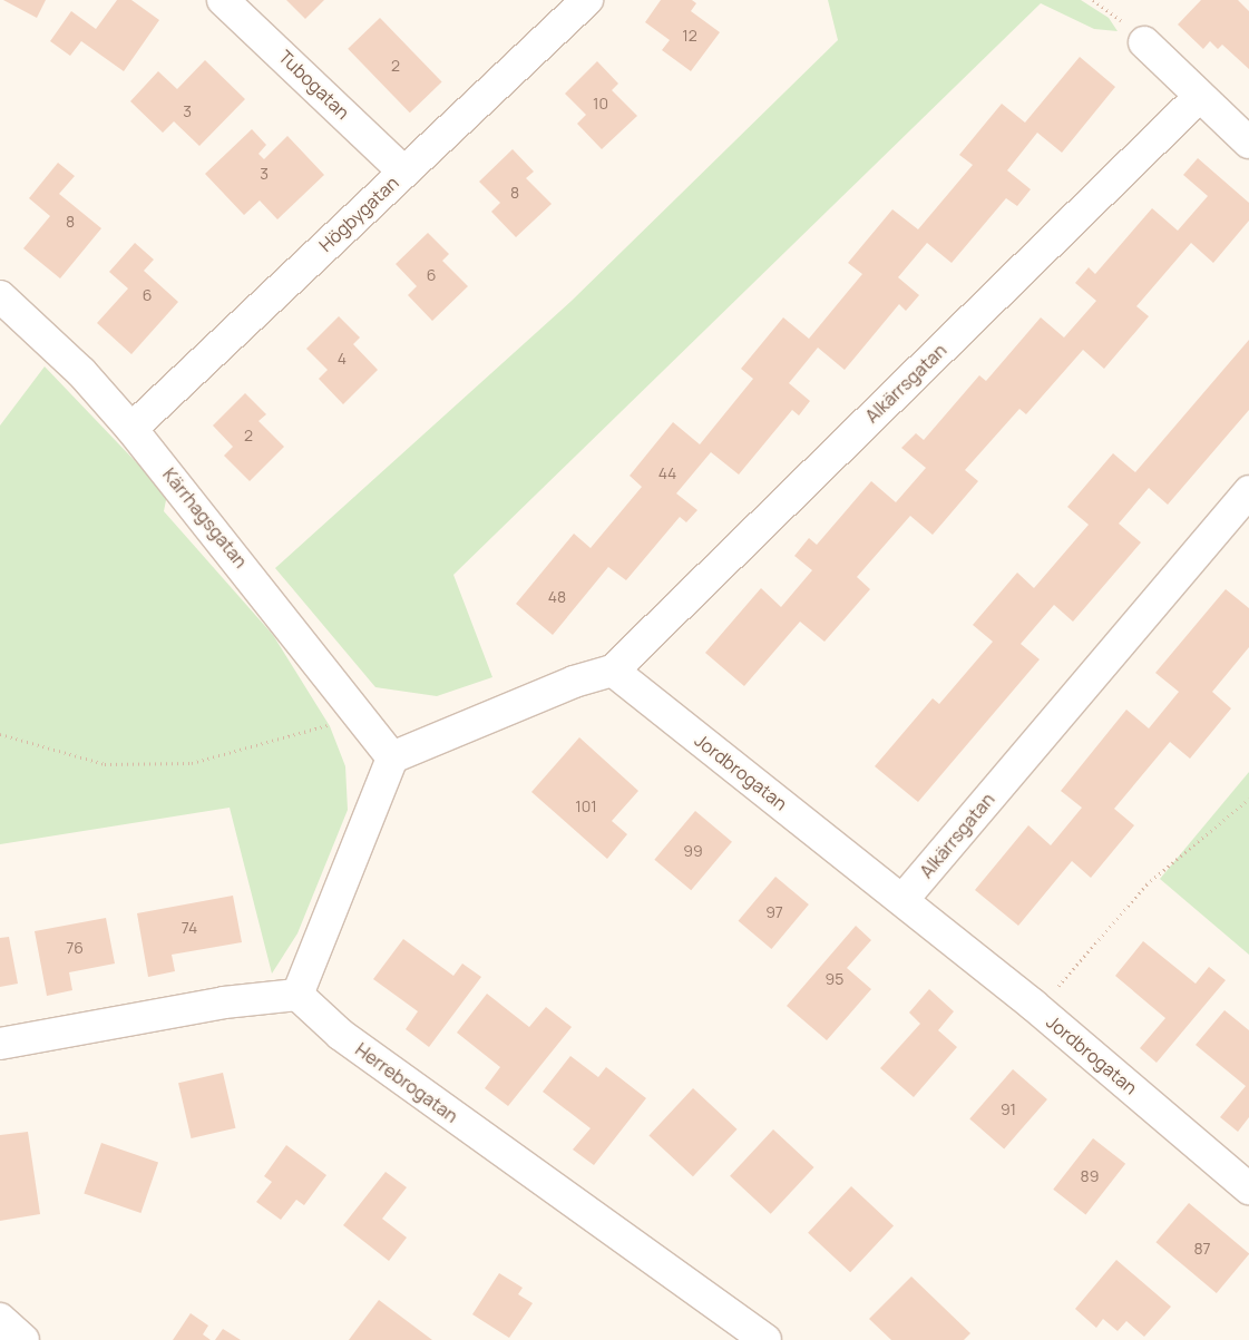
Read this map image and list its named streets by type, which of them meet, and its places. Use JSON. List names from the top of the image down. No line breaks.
{"streets":{"street":["Tubogatan","Högbygatan","Alkärrsgatan","Kärrhagsgatan","Jordbrogatan","Herrebrogatan"]},"crossings":[["Tubogatan","Högbygatan"],["Högbygatan","Kärrhagsgatan"],["Alkärrsgatan","Jordbrogatan"]],"house_numbers":["12","2","10","3","3","8","8","6","6","4","2","44","48","101","99","97","74","76","95","91","89","87"]}
